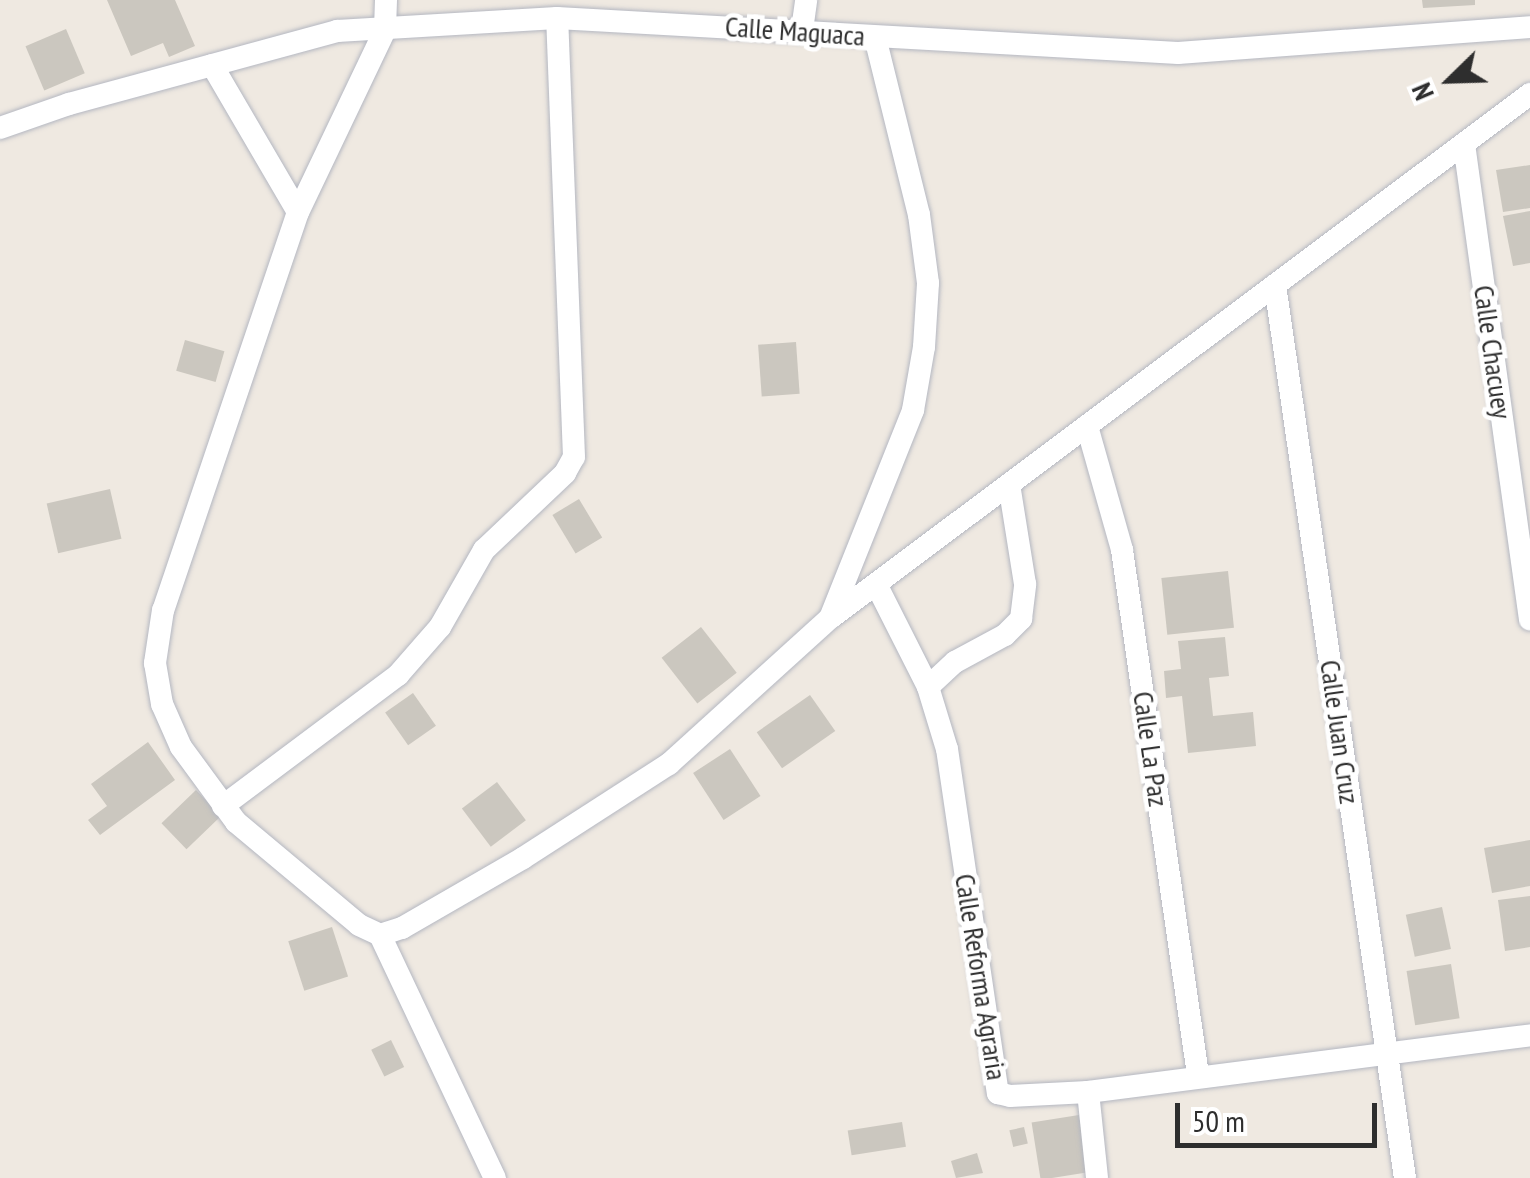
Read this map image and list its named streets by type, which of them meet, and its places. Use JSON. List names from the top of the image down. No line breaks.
{"streets":{"street":["Calle Maguaca","Calle Chacuey","Calle Juan Cruz","Calle La Paz","Calle Reforma Agraria"]},"crossings":[["Calle Juan Cruz","Calle Reforma Agraria"],["Calle La Paz","Calle Reforma Agraria"]],"scale_bar":"50 m","north":"bottom left"}
